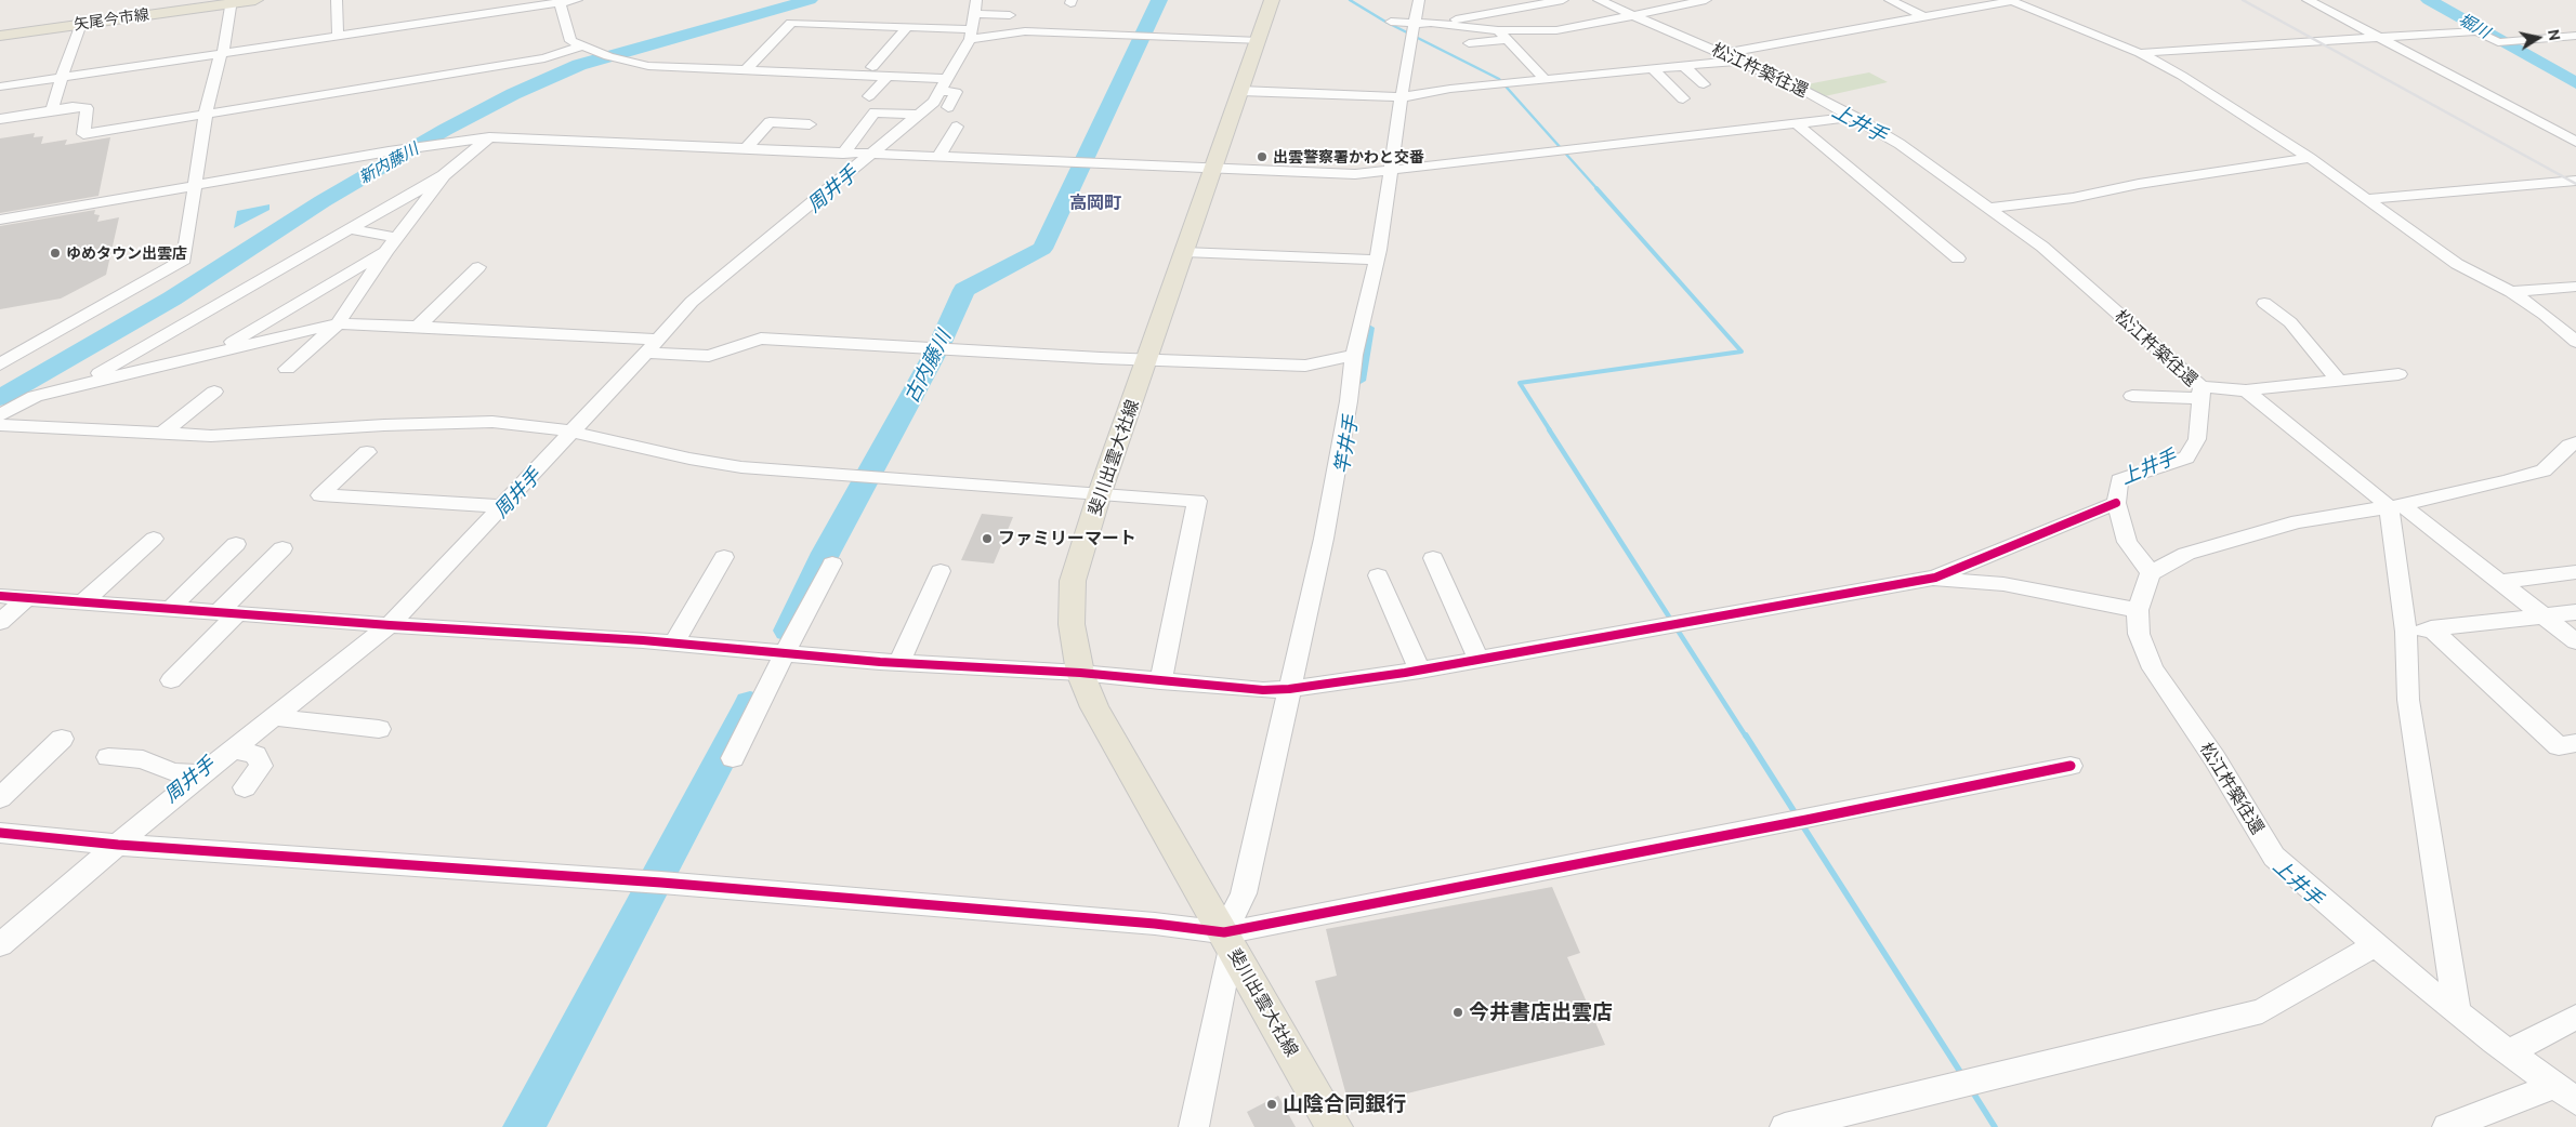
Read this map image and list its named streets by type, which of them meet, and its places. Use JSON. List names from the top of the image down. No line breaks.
{"streets":{"main road":["矢尾今市線","斐川出雲大社線"],"street":["松江杵築往還"]},"districts":["高岡町"],"water":["堀川","上井手","新内藤川","周井手","古内藤川","竿井手"],"places":["出雲警察署かわと交番","ゆめタウン出雲店","ファミリーマート","今井書店出雲店","山陰合同銀行"],"north":"right"}
